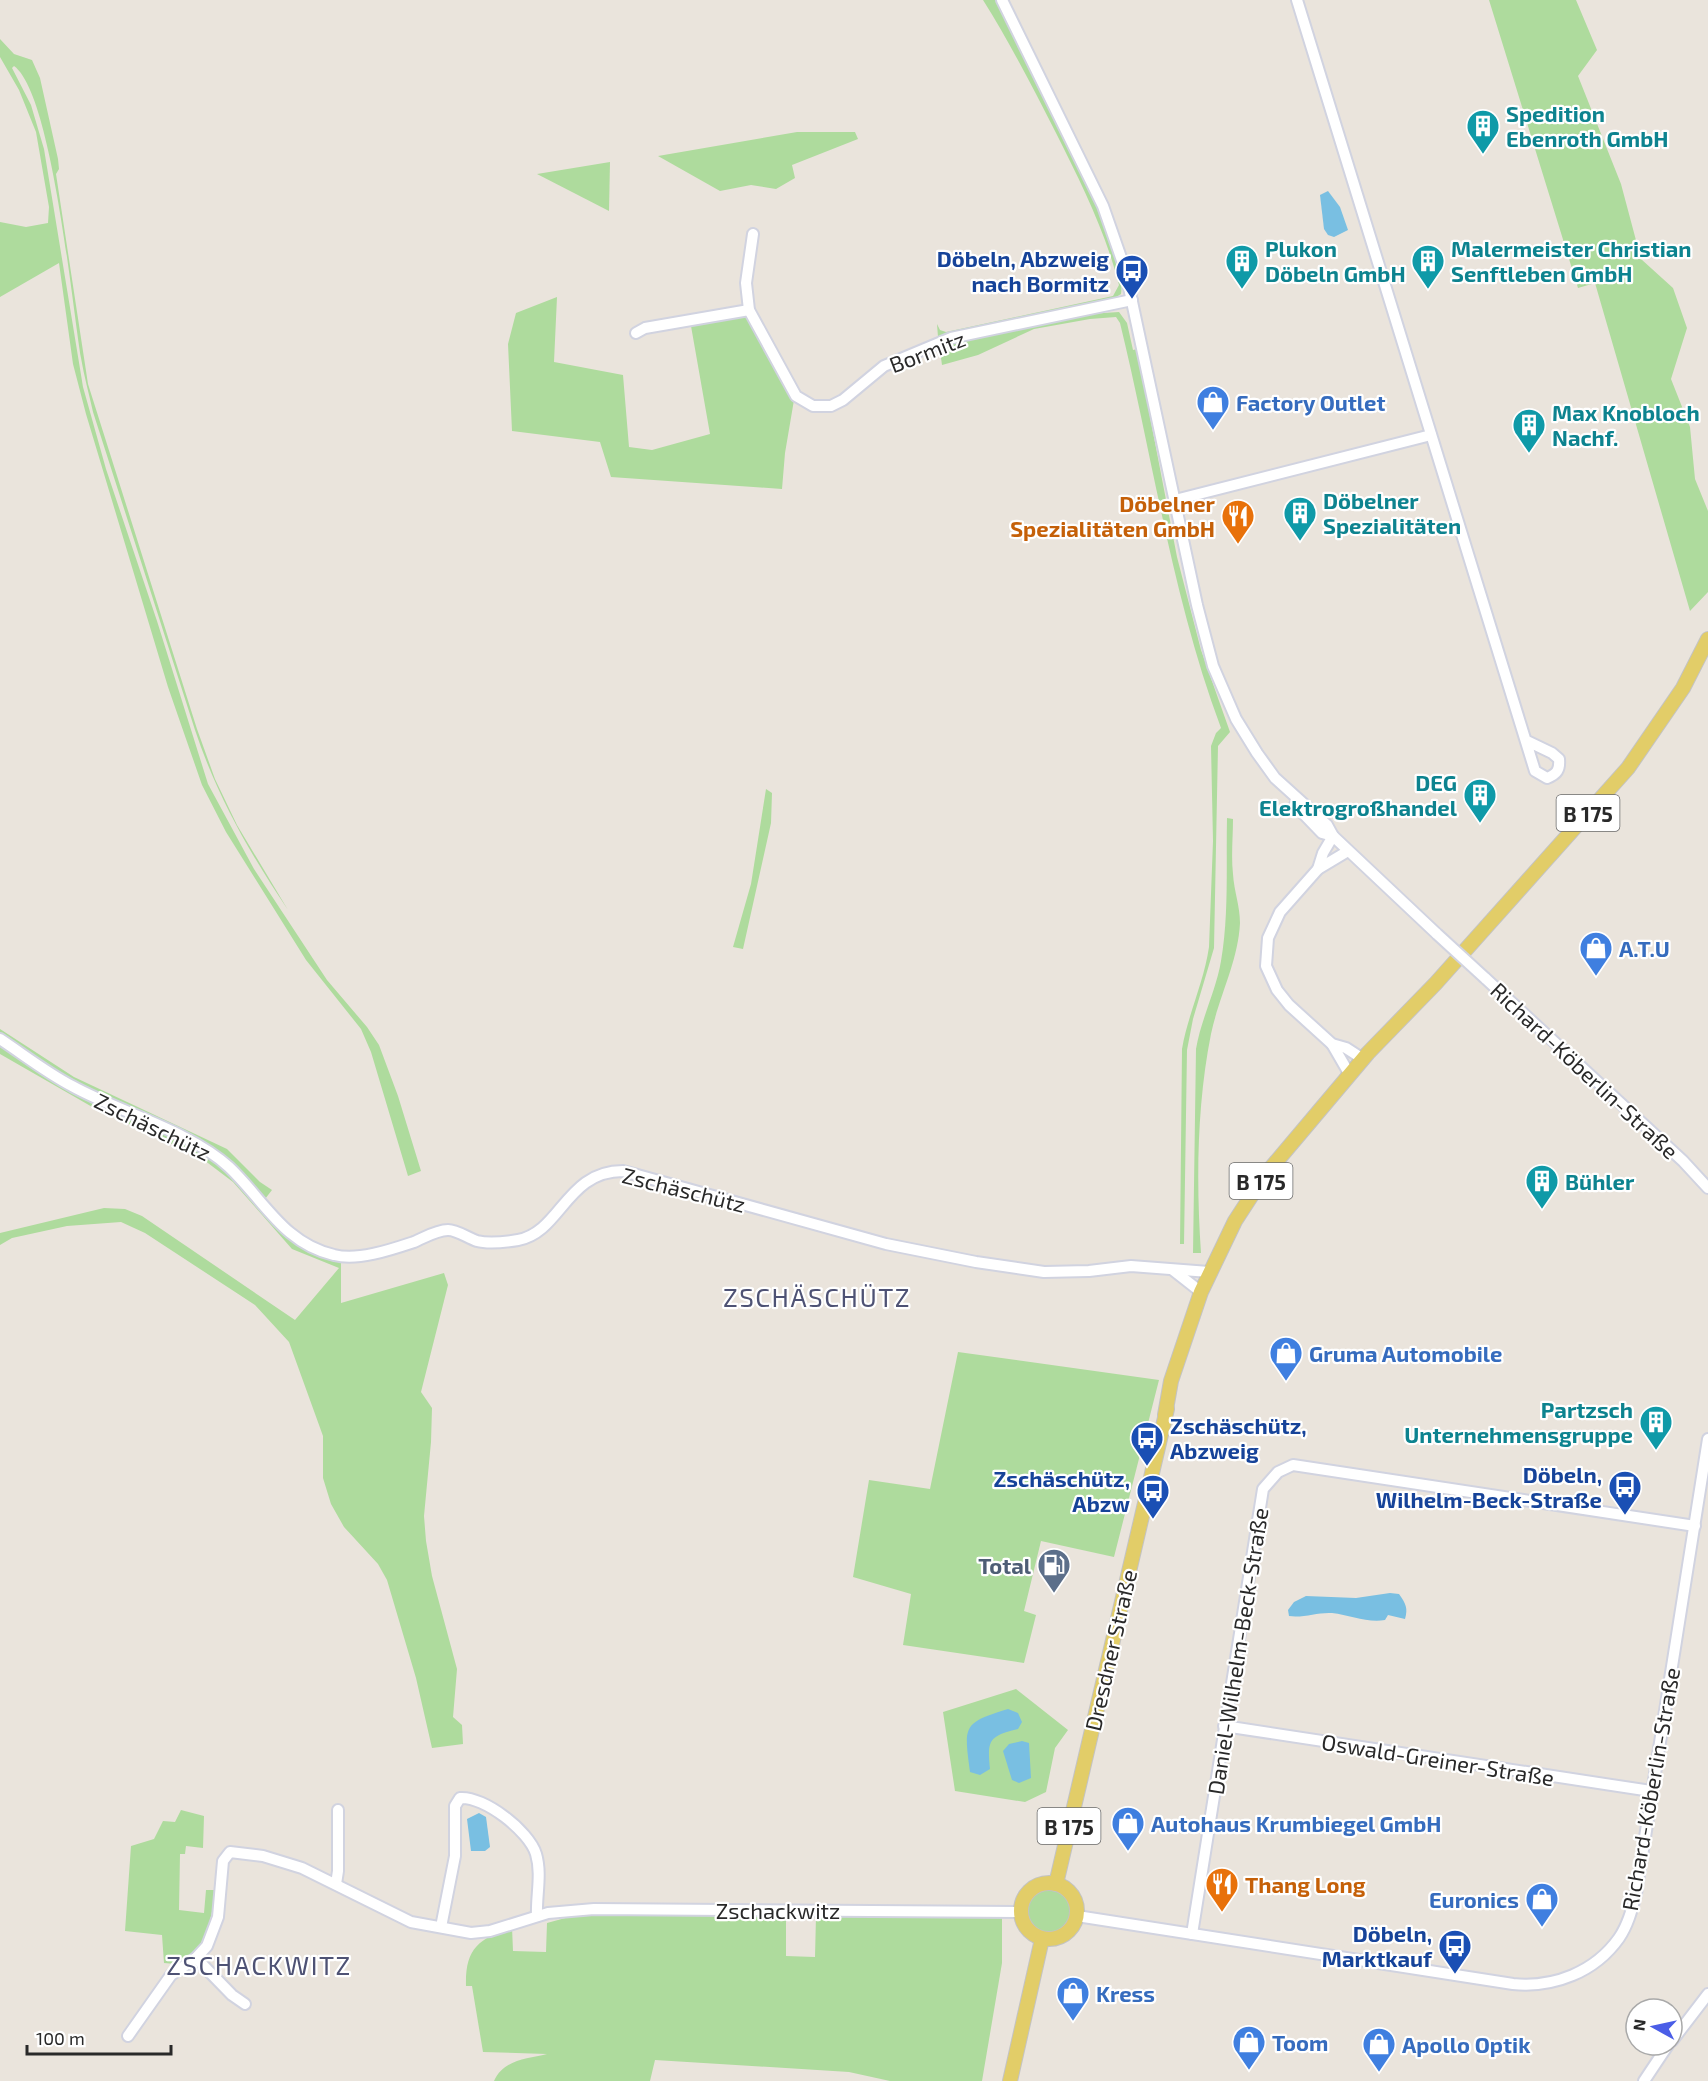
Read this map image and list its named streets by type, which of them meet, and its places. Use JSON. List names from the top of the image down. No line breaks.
{"streets":{"main road":["B 175","Dresdner Straße"],"street":["Bormitz","Richard-Köberlin-Straße","Zschäschütz","Daniel-Wilhelm-Beck-Straße","Oswald-Greiner-Straße","Zschackwitz"]},"crossings":[["Bormitz","Richard-Köberlin-Straße"],["B 175","Zschäschütz"],["B 175","Dresdner Straße"],["Richard-Köberlin-Straße","Dresdner Straße"],["Richard-Köberlin-Straße","Daniel-Wilhelm-Beck-Straße"],["Richard-Köberlin-Straße","Oswald-Greiner-Straße"],["Richard-Köberlin-Straße","Zschackwitz"],["Zschäschütz","Dresdner Straße"],["Dresdner Straße","Zschackwitz"],["Daniel-Wilhelm-Beck-Straße","Oswald-Greiner-Straße"]],"districts":["ZSCHÄSCHÜTZ","ZSCHACKWITZ"],"places":{"building":["Spedition Ebenroth GmbH","Plukon Döbeln GmbH","Malermeister Christian Senftleben GmbH","Max Knobloch Nachf.","Döbelner Spezialitäten","DEG Elektrogroßhandel","Bühler","Partzsch Unternehmensgruppe"],"bus stop":["Döbeln, Abzweig nach Bormitz","Zschäschütz, Abzweig","Döbeln, Wilhelm-Beck-Straße","Zschäschütz, Abzw","Döbeln, Marktkauf"],"shop":["Factory Outlet","A.T.U","Gruma Automobile","Autohaus Krumbiegel GmbH","Euronics","Kress","Toom","Apollo Optik"],"restaurant":["Döbelner Spezialitäten GmbH","Thang Long"],"fuel station":["Total"]},"scale_bar":"100 m","north":"left"}
